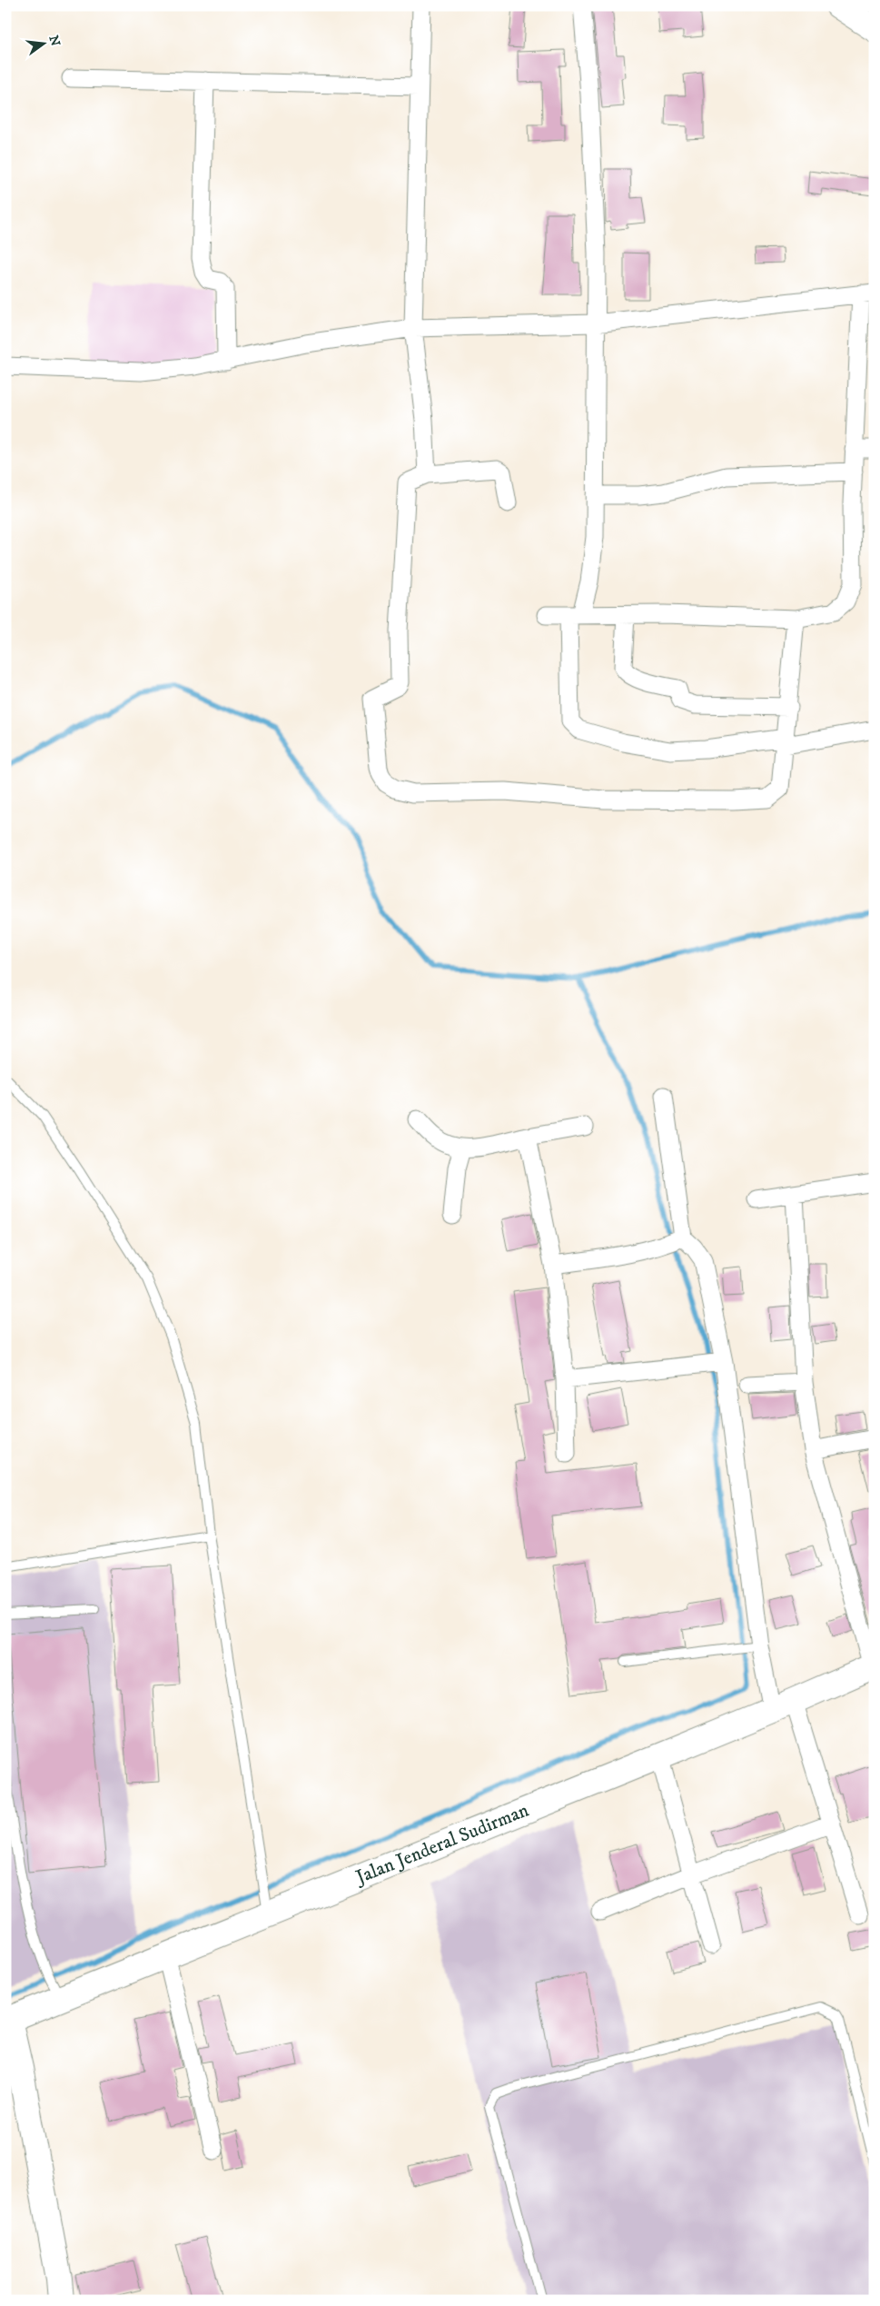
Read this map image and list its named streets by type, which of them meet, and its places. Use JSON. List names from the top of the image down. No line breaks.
{"streets":{"main road":["Jalan Jenderal Sudirman"]},"north":"right"}
